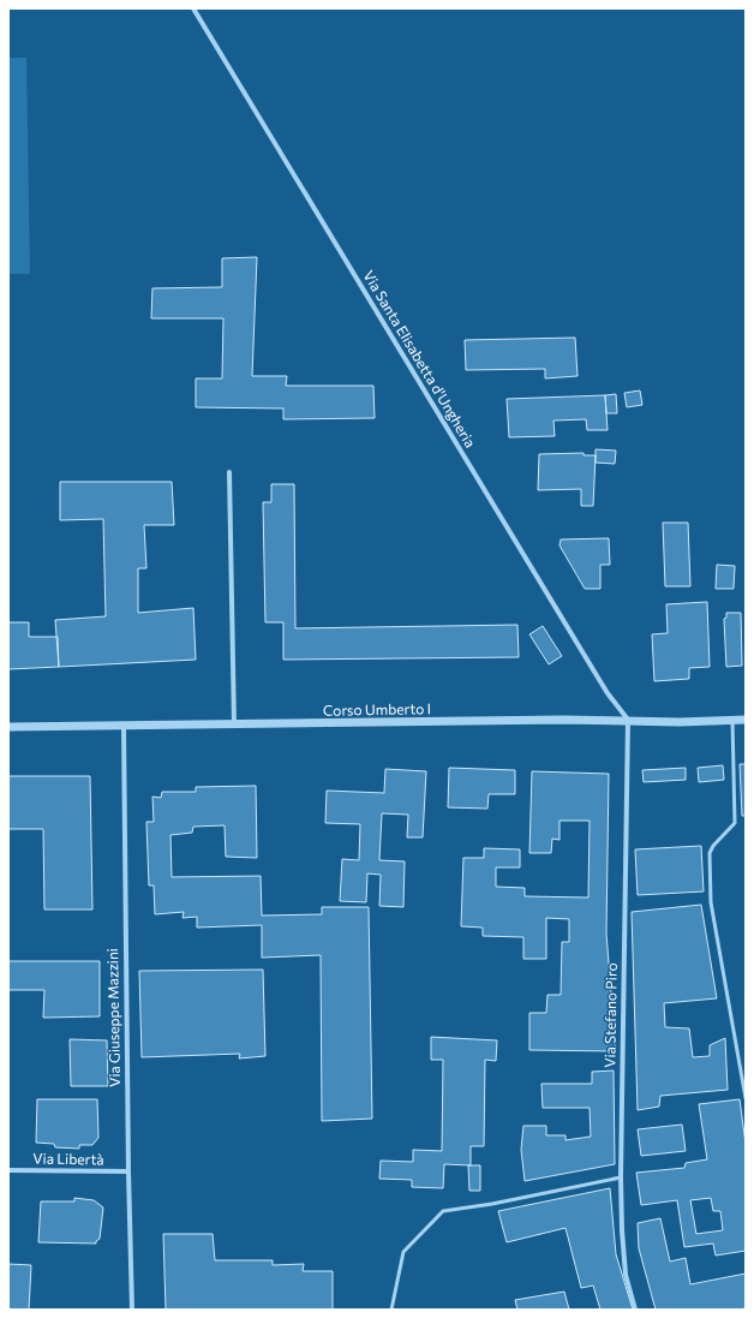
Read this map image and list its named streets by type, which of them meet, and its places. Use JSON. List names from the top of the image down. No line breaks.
{"streets":{"street":["Via Santa Elisabetta d'Ungheria","Corso Umberto I","Via Stefano Piro","Via Giuseppe Mazzini","Via Libertà"]},"crossings":[["Via Santa Elisabetta d'Ungheria","Corso Umberto I"],["Via Santa Elisabetta d'Ungheria","Via Stefano Piro"],["Corso Umberto I","Via Stefano Piro"],["Corso Umberto I","Via Giuseppe Mazzini"],["Via Giuseppe Mazzini","Via Libertà"]]}
